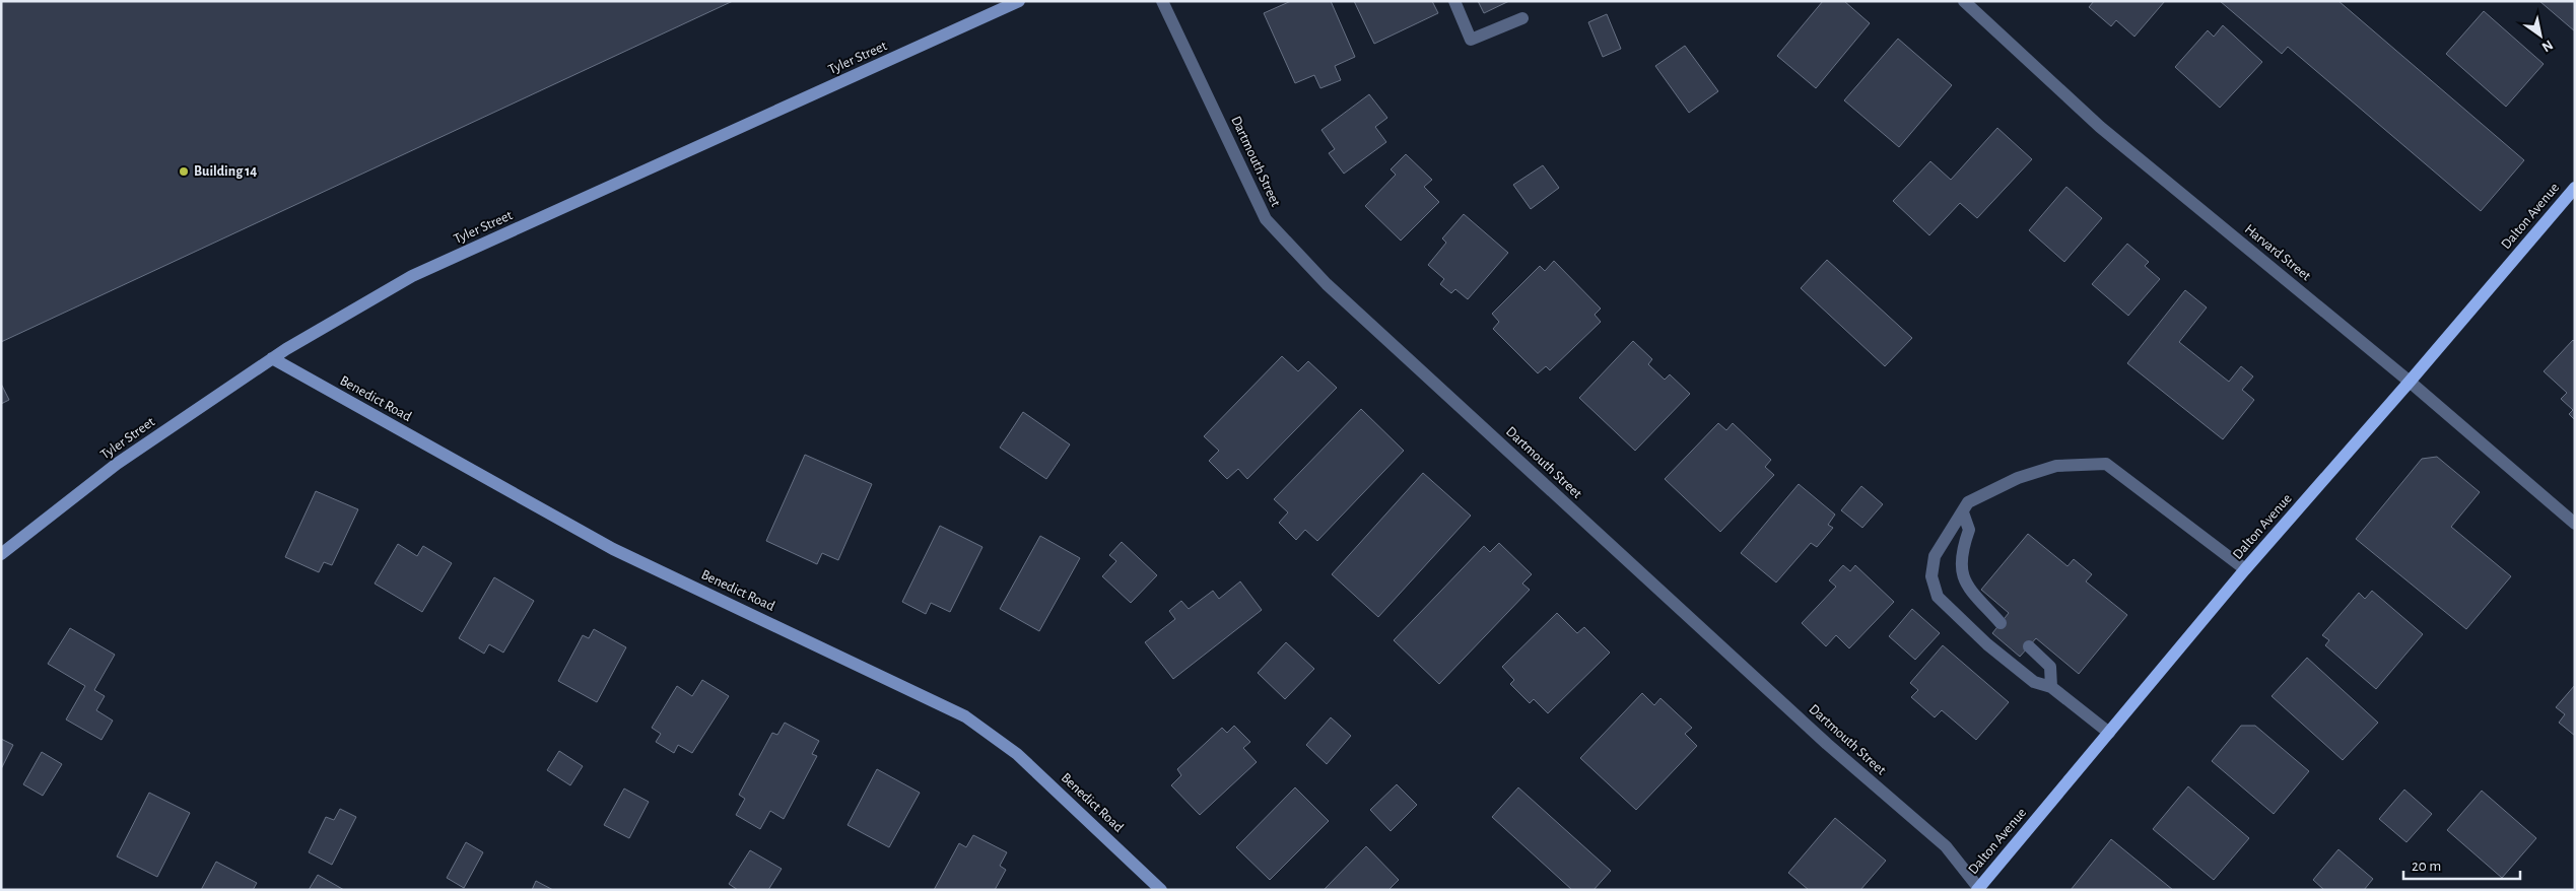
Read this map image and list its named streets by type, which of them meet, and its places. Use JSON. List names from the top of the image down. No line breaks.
{"streets":{"main road":["Dalton Avenue"],"street":["Tyler Street","Dartmouth Street","Harvard Street","Benedict Road"]},"crossings":[["Tyler Street","Benedict Road"],["Dartmouth Street","Dalton Avenue"],["Dalton Avenue","Harvard Street"]],"places":["Building 14"],"scale_bar":"20 m","north":"bottom right"}
